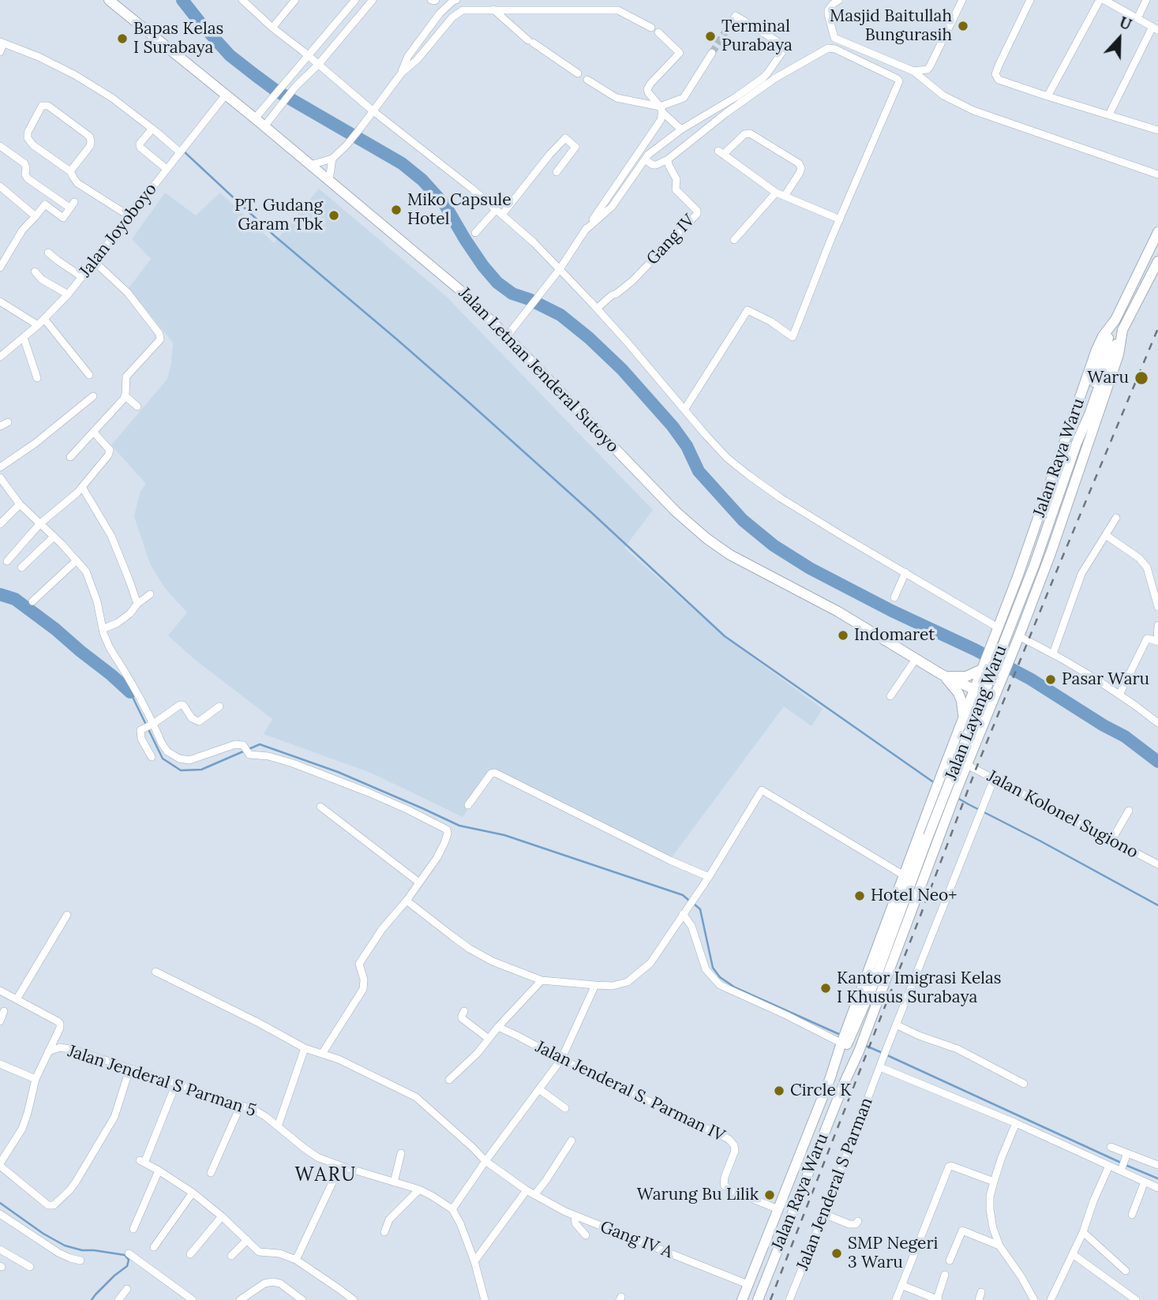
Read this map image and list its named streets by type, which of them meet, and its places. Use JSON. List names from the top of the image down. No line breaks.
{"streets":{"highway":["Jalan Letnan Jenderal Sutoyo","Jalan Raya Waru","Jalan Layang Waru"],"street":["Jalan Joyoboyo","Gang IV","Jalan Kolonel Sugiono","Jalan Jenderal S Parman 5","Jalan Jenderal S. Parman IV","Jalan Jenderal S Parman","Gang IV A"]},"crossings":[["Jalan Joyoboyo","Jalan Letnan Jenderal Sutoyo"],["Jalan Letnan Jenderal Sutoyo","Jalan Raya Waru"],["Jalan Raya Waru","Jalan Layang Waru"],["Jalan Raya Waru","Jalan Kolonel Sugiono"],["Jalan Layang Waru","Jalan Jenderal S. Parman IV"],["Jalan Layang Waru","Gang IV A"],["Jalan Kolonel Sugiono","Jalan Jenderal S Parman"]],"districts":["WARU"],"places":["Masjid Baitullah Bungurasih","Terminal Purabaya","Bapas Kelas I Surabaya","Miko Capsule Hotel","PT. Gudang Garam Tbk","Waru","Indomaret","Pasar Waru","Hotel Neo+","Kantor Imigrasi Kelas I Khusus Surabaya","Circle K","Warung Bu Lilik","SMP Negeri 3 Waru"],"north":"top"}
